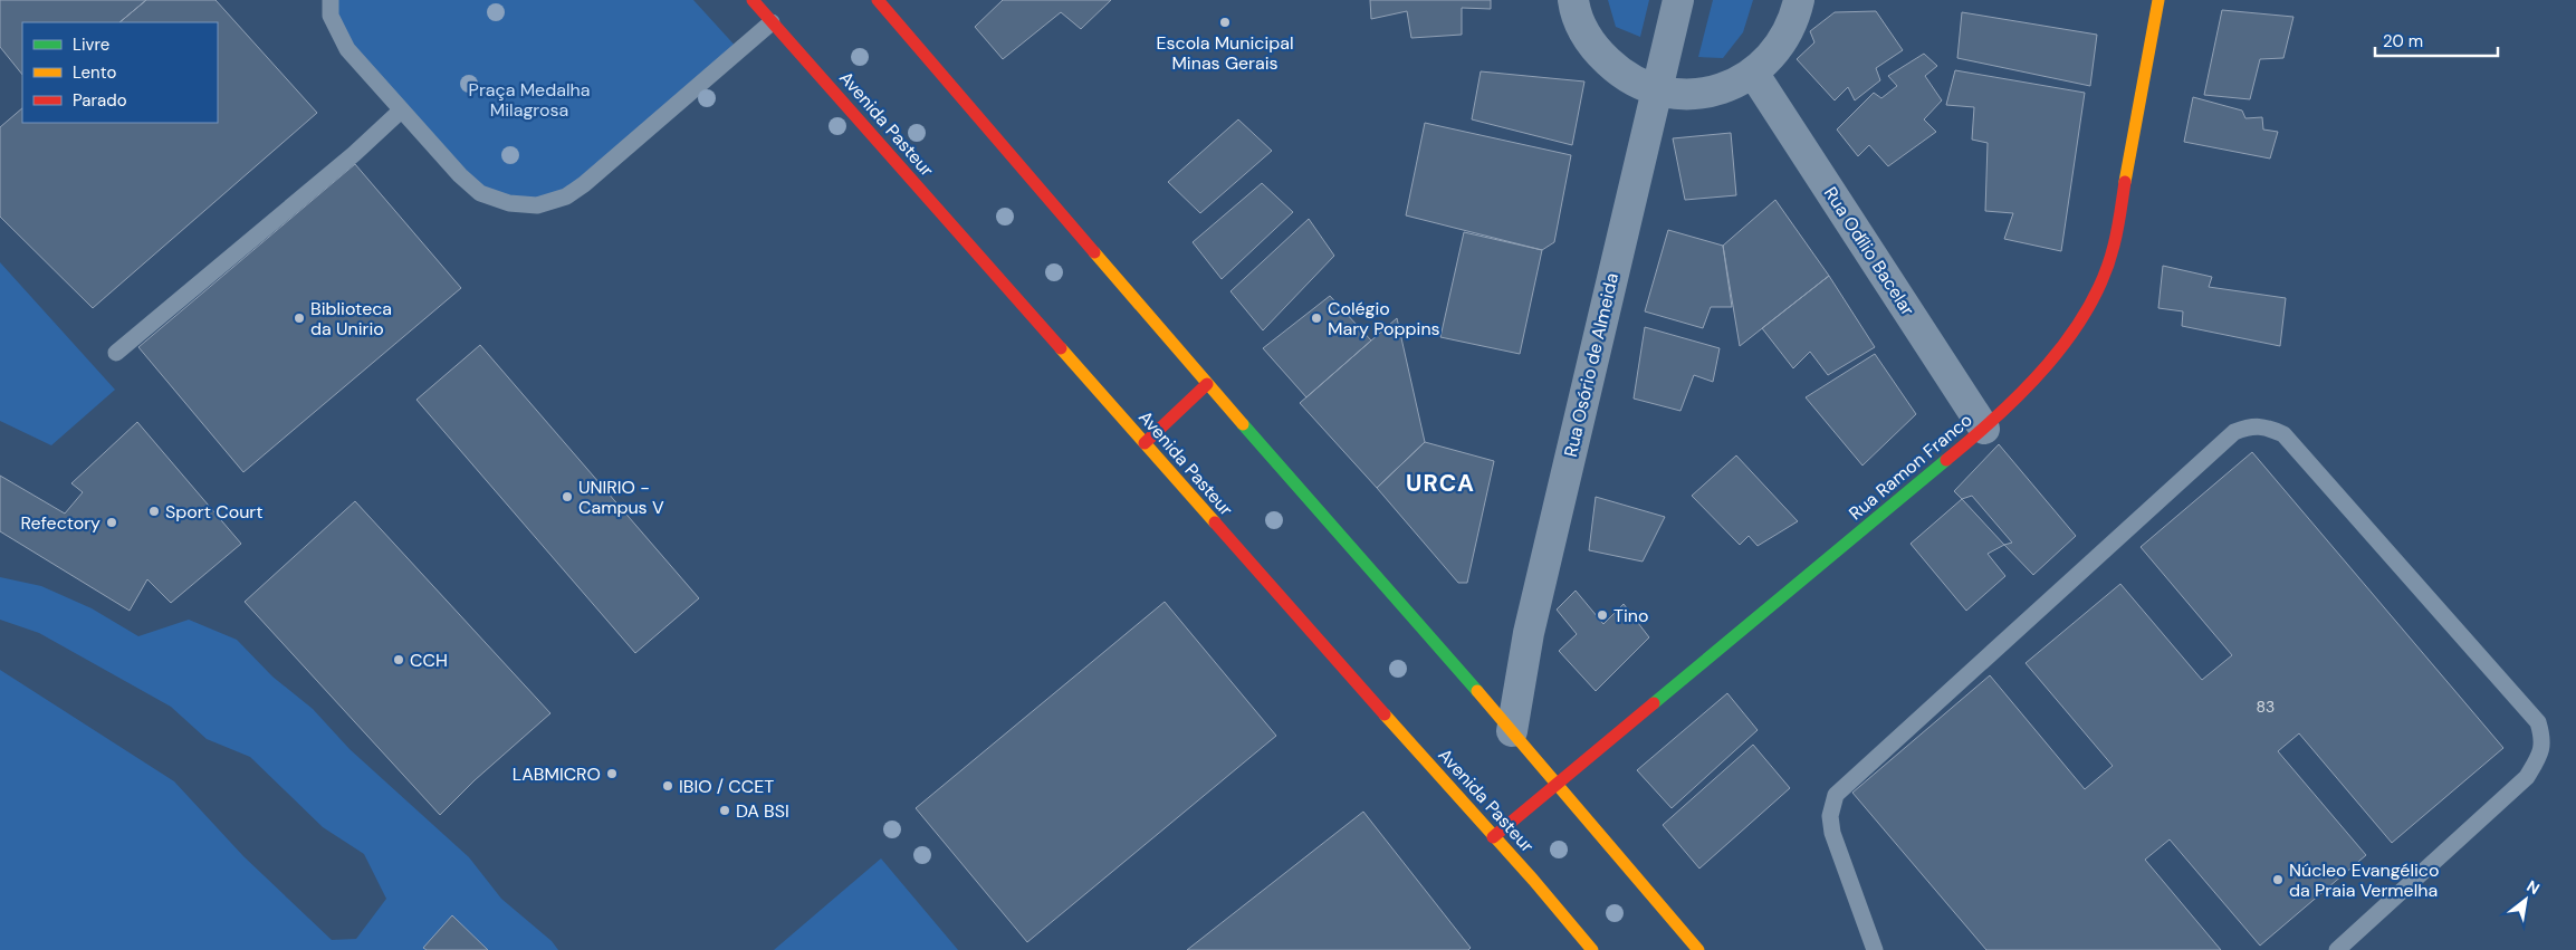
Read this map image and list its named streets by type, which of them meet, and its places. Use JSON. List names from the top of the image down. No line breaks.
{"streets":{"street":["Avenida Pasteur","Rua Odílio Bacelar","Rua Osório de Almeida","Rua Ramon Franco"]},"crossings":[["Avenida Pasteur","Rua Ramon Franco"],["Rua Odílio Bacelar","Rua Ramon Franco"]],"districts":["URCA"],"parks":["Praça Medalha Milagrosa"],"places":["Escola Municipal Minas Gerais","Biblioteca da Unirio","Colégio Mary Poppins","UNIRIO - Campus V","Sport Court","Refectory","Tino","CCH","LABMICRO","IBIO / CCET","DA BSI","Núcleo Evangélico da Praia Vermelha"],"house_numbers":["83"],"legend":["Livre","Lento","Parado"],"scale_bar":"20 m","north":"top right"}
